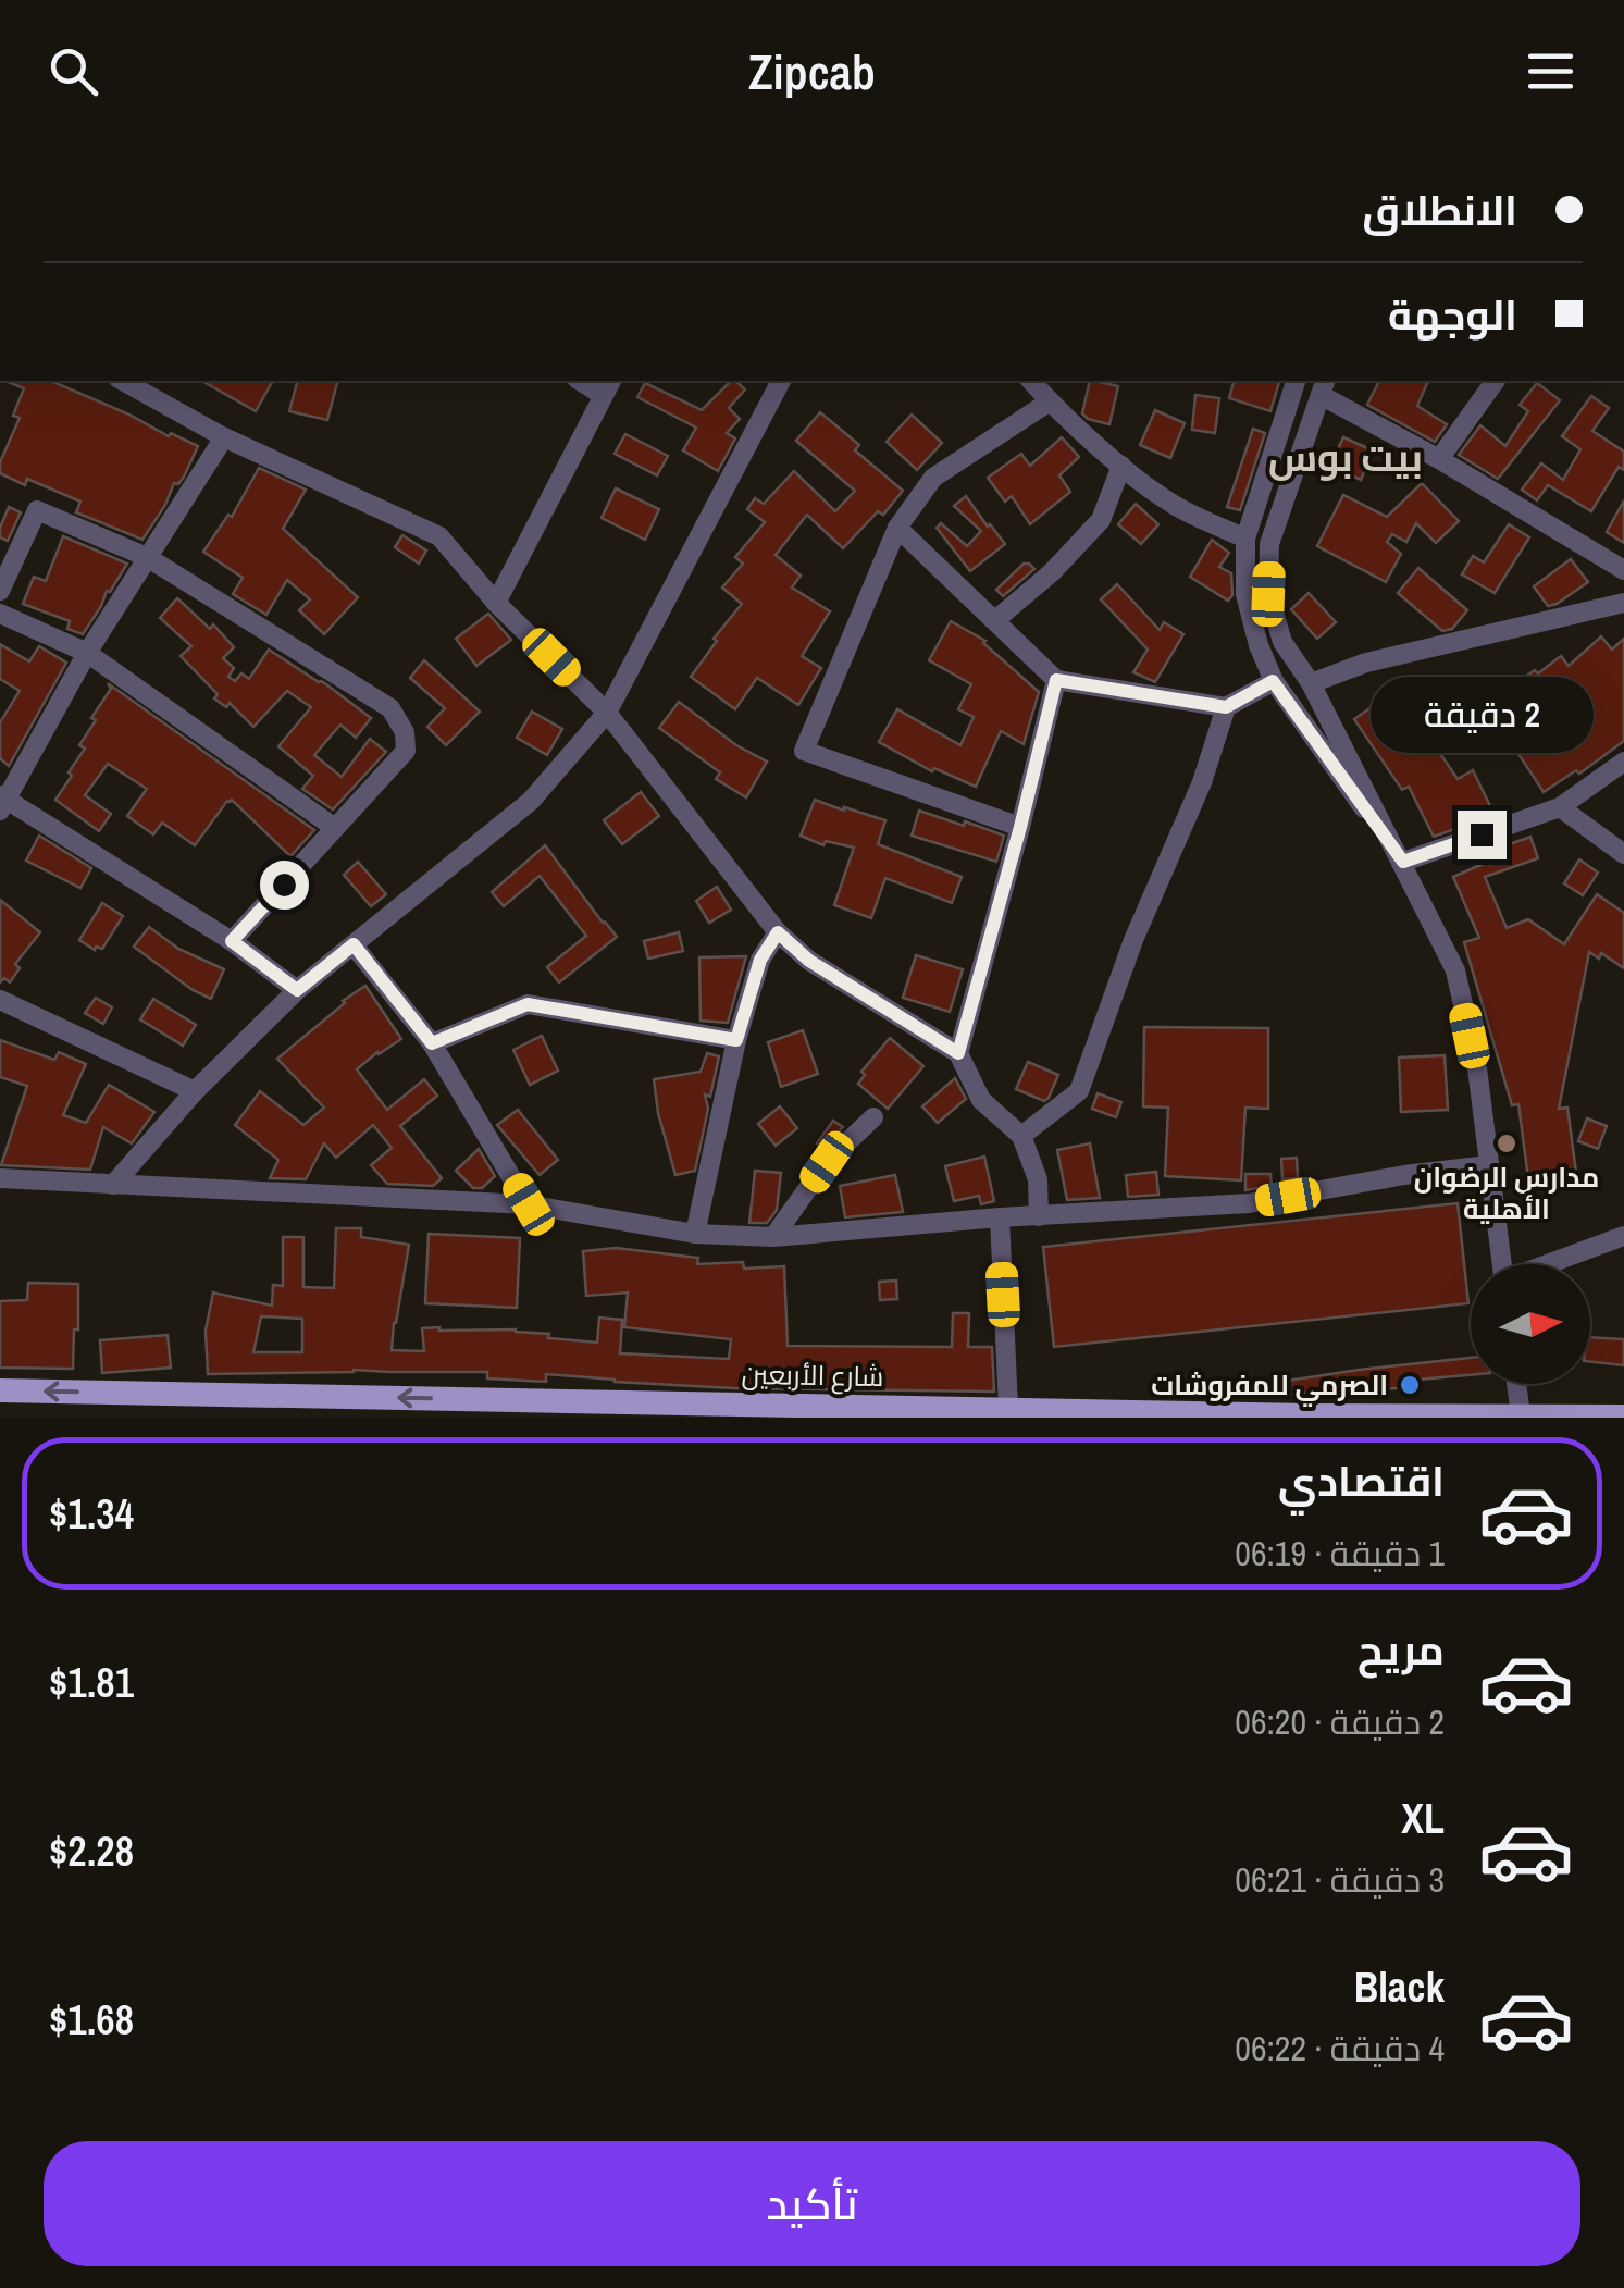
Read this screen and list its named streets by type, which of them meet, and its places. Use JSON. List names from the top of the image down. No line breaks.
{"streets":{"main road":["شارع الأربعين"]},"one_way":["شارع الأربعين"],"districts":["بيت بوس"],"places":["مدارس الرضوان الأهلية","الصرمي للمفروشات"],"north":"right","page":{"header":"Zipcab","banner":["الانطلاق","الوجهة"],"bubble":"2 دقيقة","list":[{"name":"اقتصادي","note":"1 دقيقة · 06:19","value":"$1.34"},{"name":"مريح","note":"2 دقيقة · 06:20","value":"$1.81"},{"name":"XL","note":"3 دقيقة · 06:21","value":"$2.28"},{"name":"Black","note":"4 دقيقة · 06:22","value":"$1.68"}],"buttons":"تأكيد"}}
